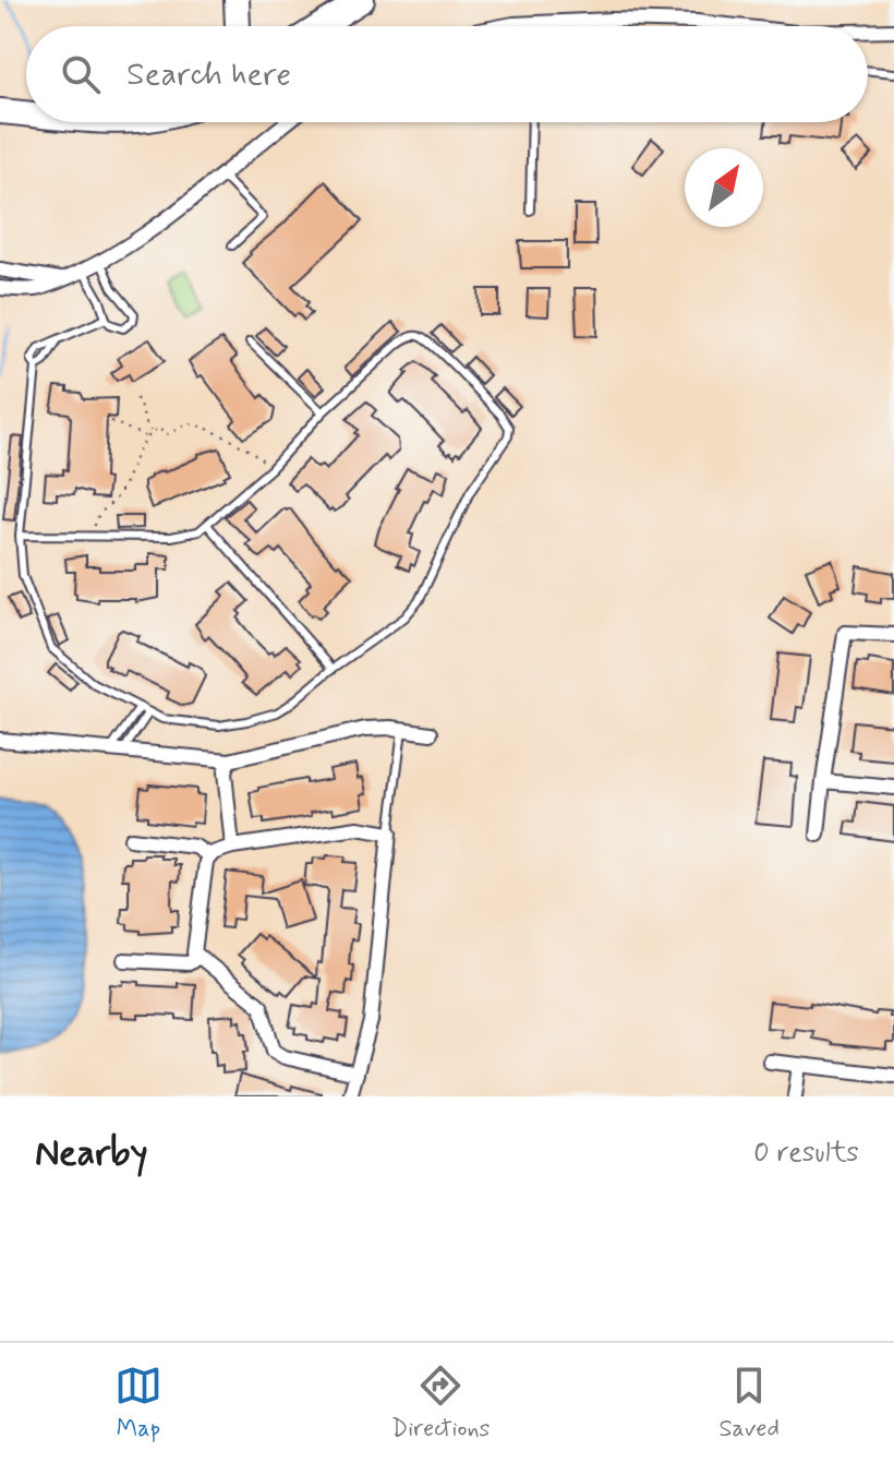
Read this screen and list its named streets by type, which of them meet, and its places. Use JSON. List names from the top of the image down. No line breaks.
{"north":"top right","page":{"search":"Search here","heading":["Nearby","0 results"],"nav":["Map","Directions","Saved"]}}
